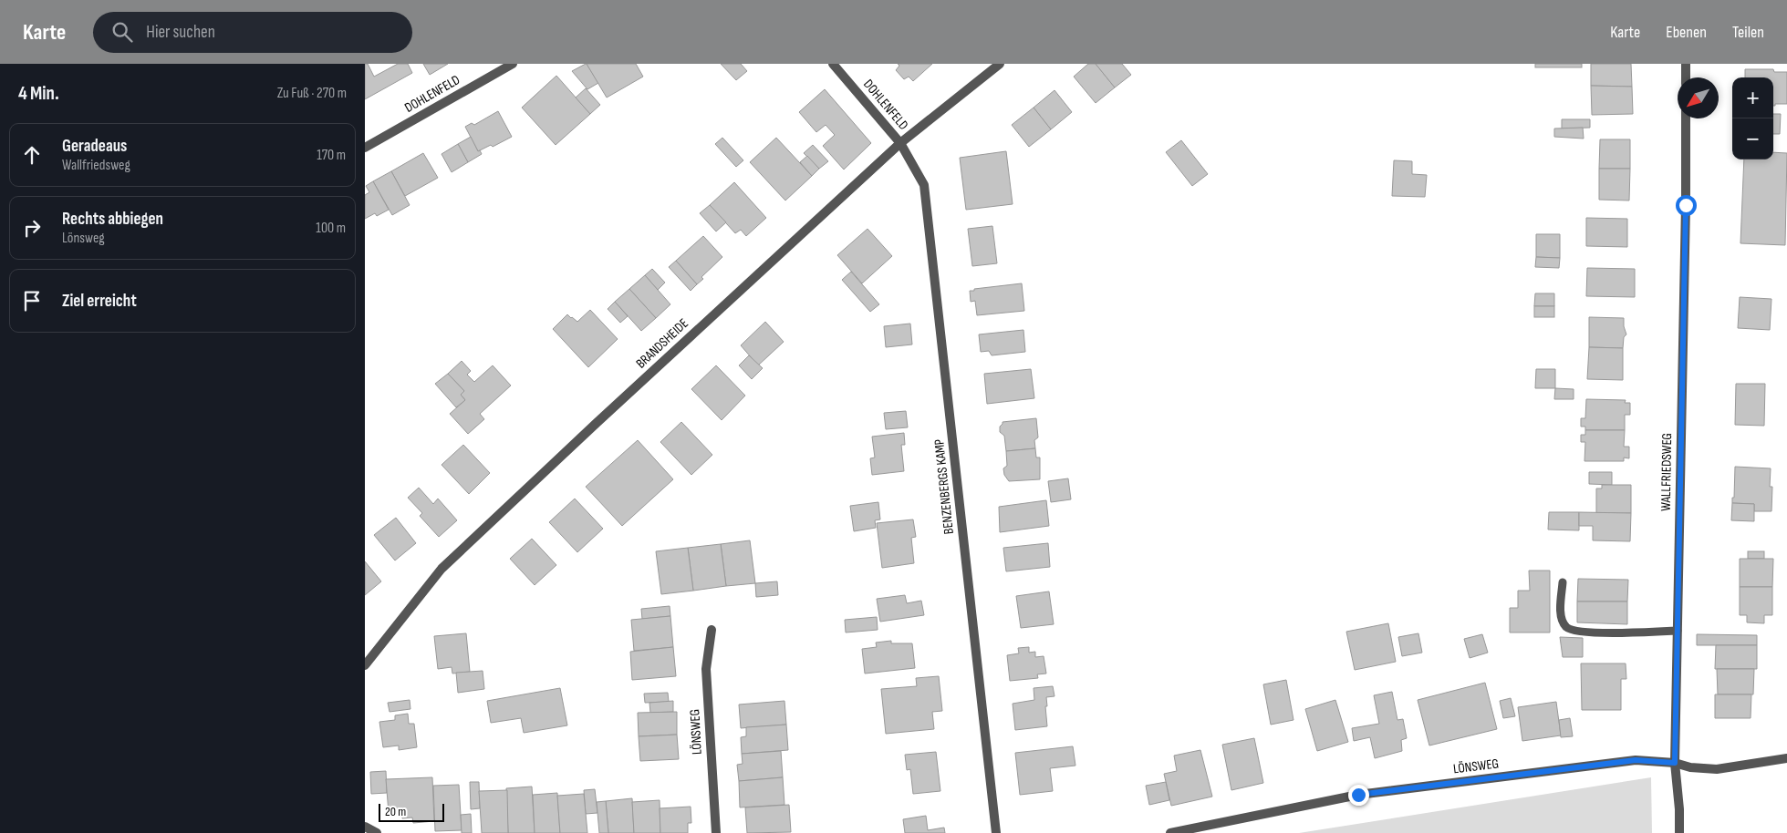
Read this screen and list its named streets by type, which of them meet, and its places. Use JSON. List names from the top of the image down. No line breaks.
{"streets":{"street":["DOHLENFELD","BRANDSHEIDE","WALLFRIEDSWEG","BENZENBERGS KAMP","LÖNSWEG"]},"crossings":[["DOHLENFELD","BRANDSHEIDE"],["DOHLENFELD","BENZENBERGS KAMP"],["BRANDSHEIDE","BENZENBERGS KAMP"],["WALLFRIEDSWEG","LÖNSWEG"]],"scale_bar":"20 m","north":"bottom left","page":{"header":"Karte","search":"Hier suchen","nav":["Karte","Ebenen","Teilen"],"heading":["4 Min.","Zu Fuß · 270 m"],"map_buttons":["+","−"],"list":[["Geradeaus","Wallfriedsweg","170 m"],["Rechts abbiegen","Lönsweg","100 m"],"Ziel erreicht"],"scale":"20 m"}}
